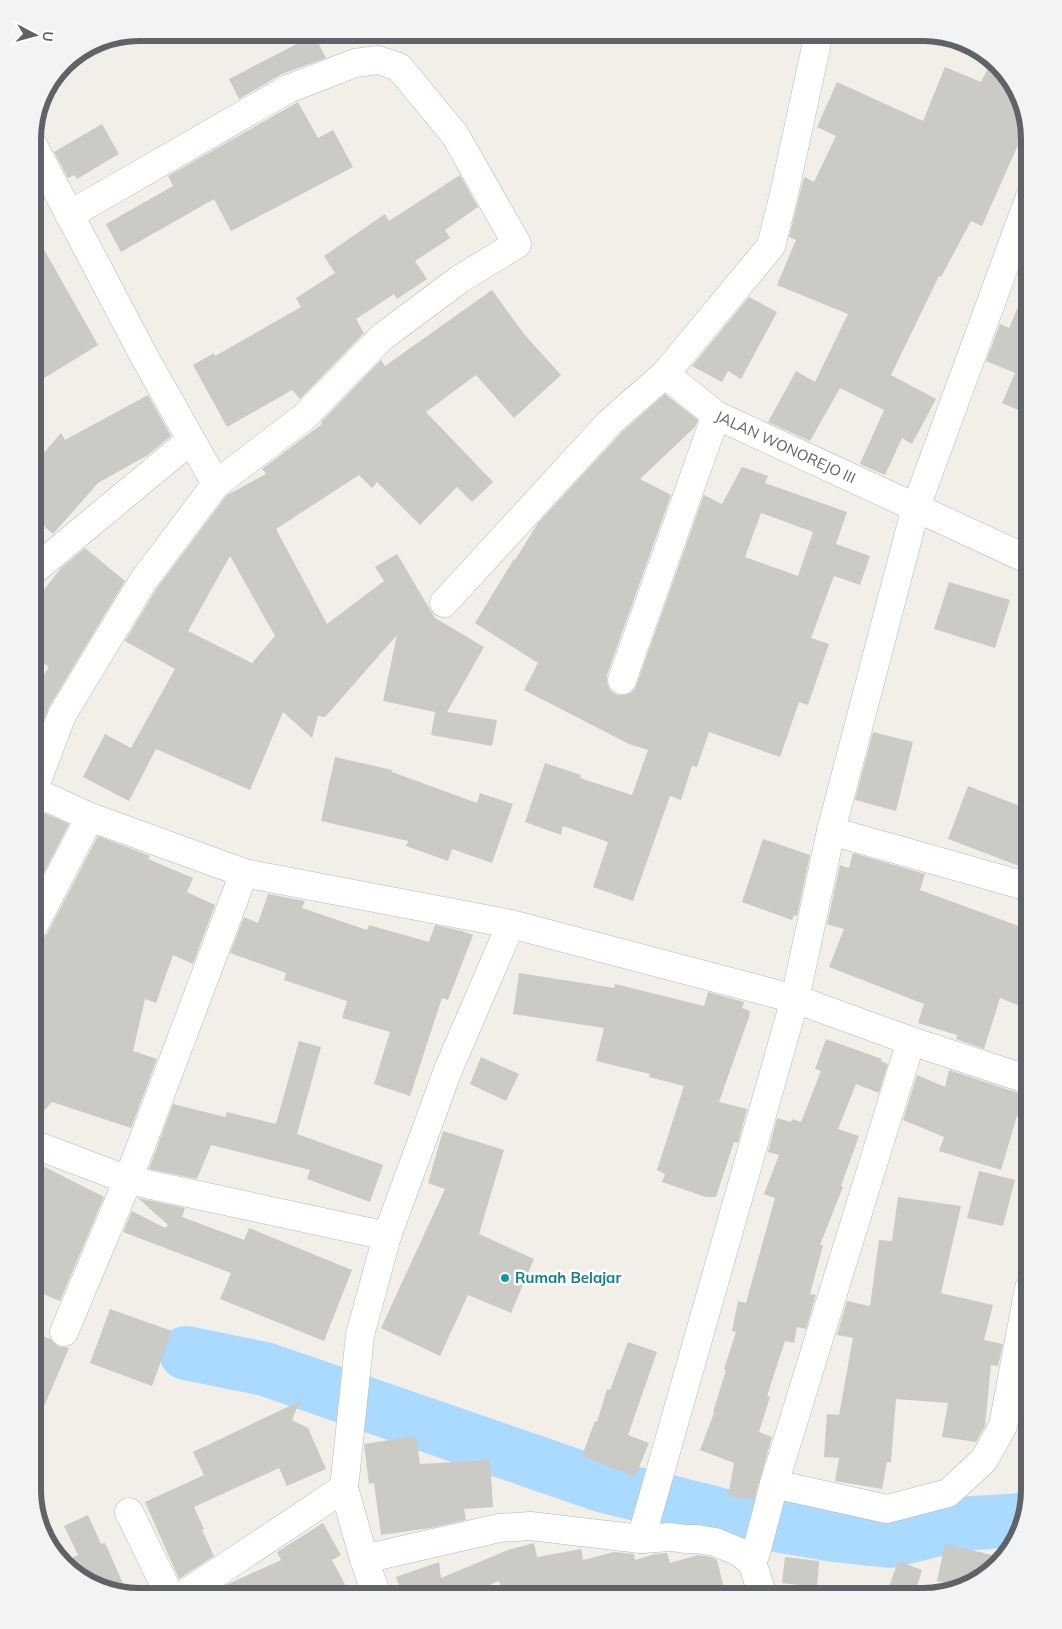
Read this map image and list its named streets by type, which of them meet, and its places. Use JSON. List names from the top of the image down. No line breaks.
{"streets":{"street":["JALAN WONOREJO III"]},"places":["Rumah Belajar"],"north":"right"}
